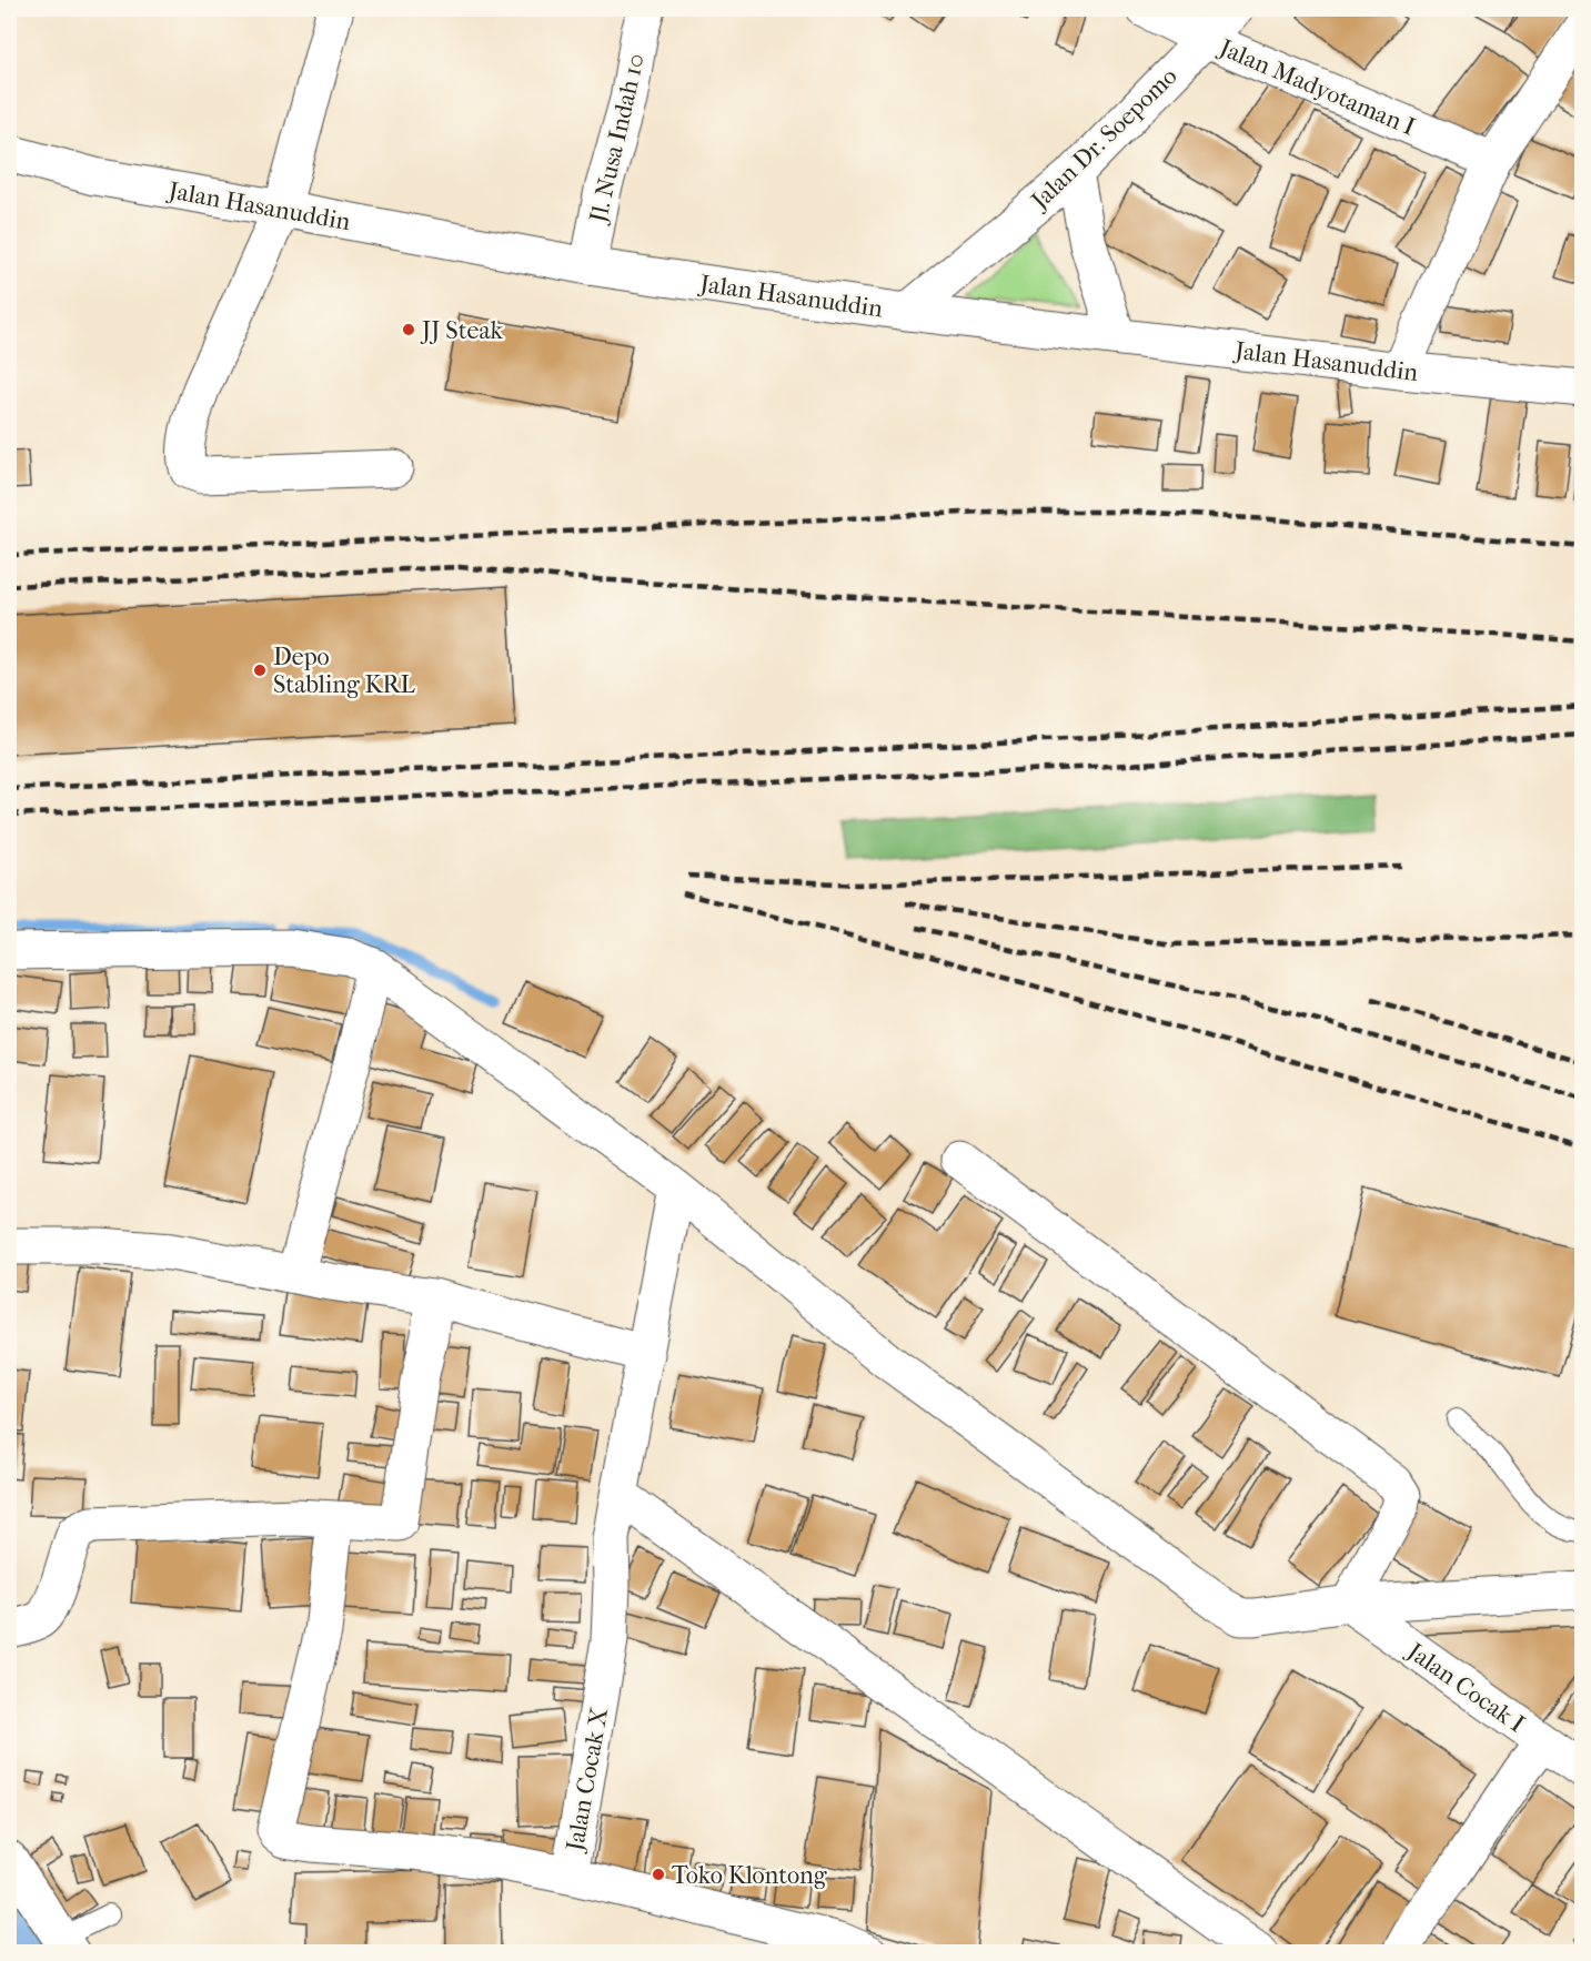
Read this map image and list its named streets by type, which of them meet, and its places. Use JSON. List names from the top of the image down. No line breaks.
{"streets":{"street":["Jalan Madyotaman I","Jl. Nusa Indah 10","Jalan Dr. Soepomo","Jalan Hasanuddin","Jalan Cocak I","Jalan Cocak X"]},"crossings":[["Jalan Madyotaman I","Jalan Dr. Soepomo"],["Jl. Nusa Indah 10","Jalan Hasanuddin"],["Jalan Dr. Soepomo","Jalan Hasanuddin"]],"places":["JJ Steak","Depo Stabling KRL","Toko Klontong"]}
